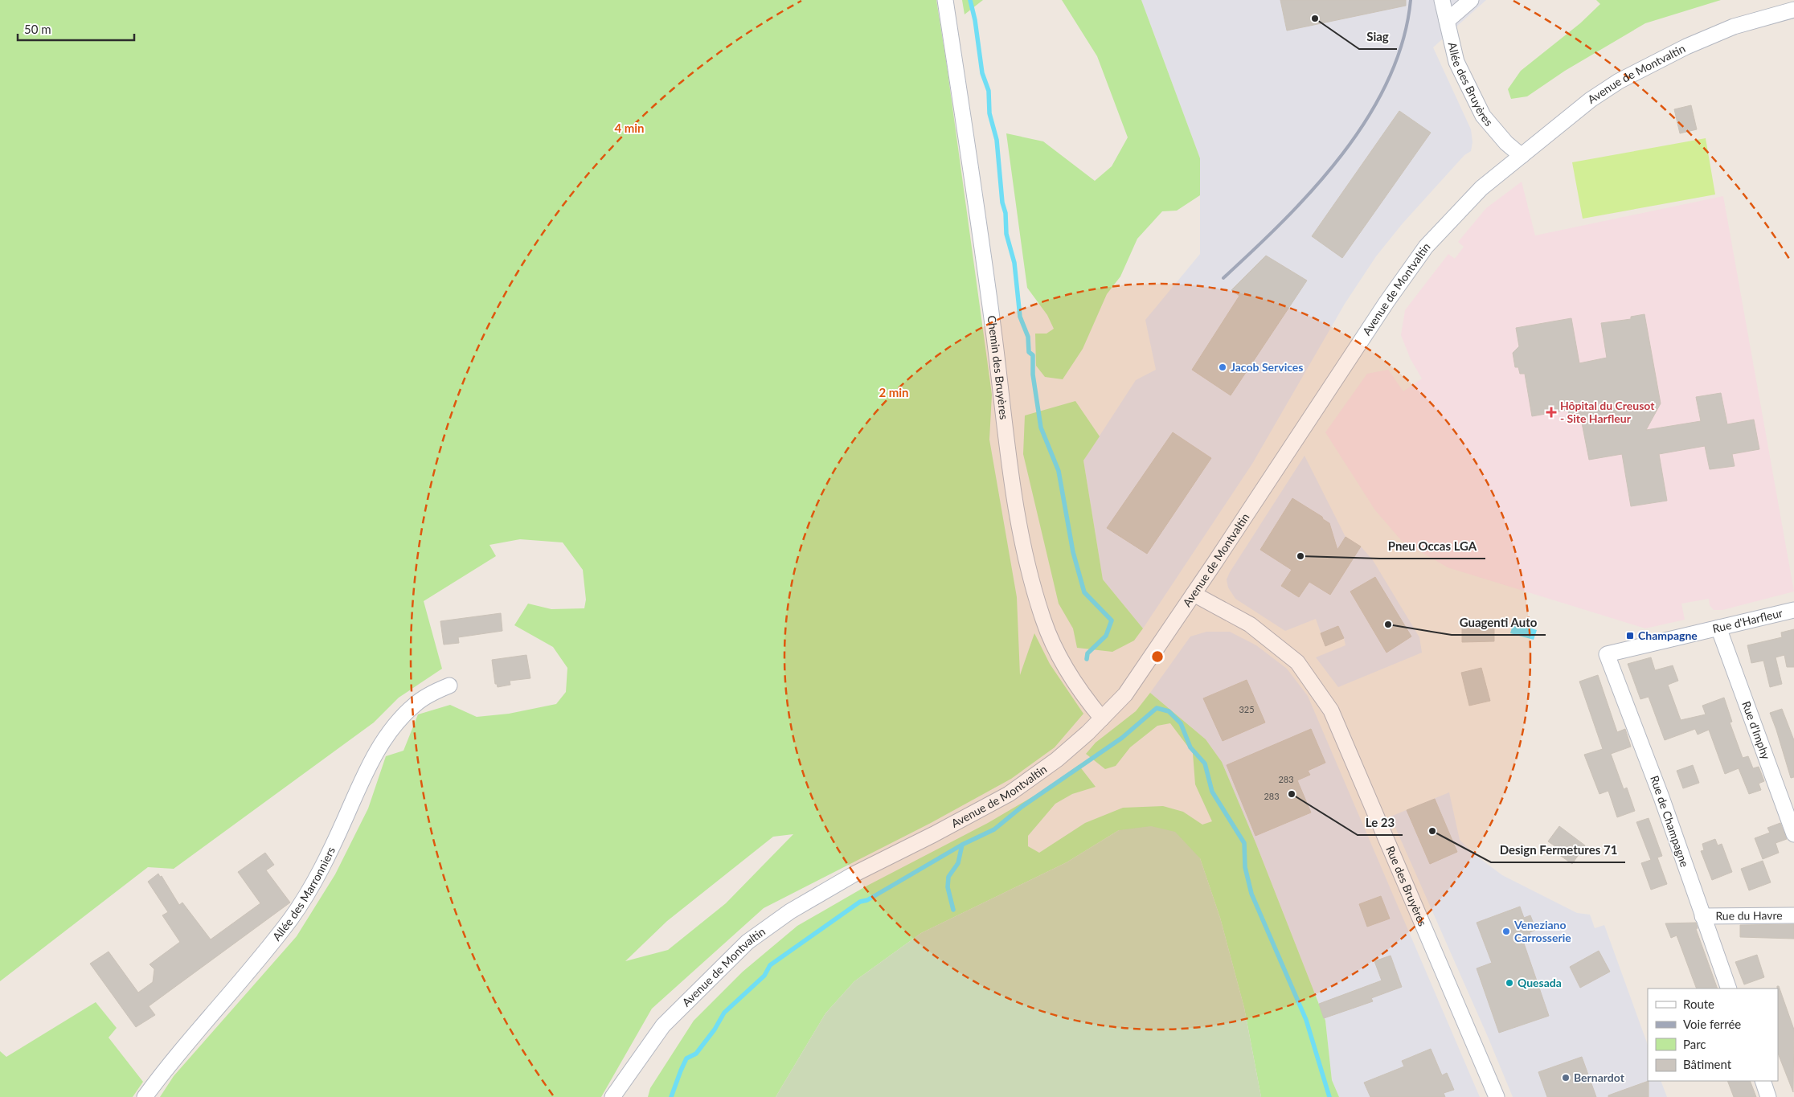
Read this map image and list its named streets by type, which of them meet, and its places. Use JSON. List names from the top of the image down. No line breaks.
{"streets":{"street":["Avenue de Montvaltin","Allée des Bruyères","Chemin des Bruyères","Rue d'Harfleur","Rue d'Imphy","Rue de Champagne","Rue des Bruyères","Allée des Marronniers","Rue du Havre"]},"crossings":[["Avenue de Montvaltin","Allée des Bruyères"],["Avenue de Montvaltin","Chemin des Bruyères"],["Avenue de Montvaltin","Rue des Bruyères"],["Rue d'Harfleur","Rue d'Imphy"],["Rue d'Harfleur","Rue de Champagne"],["Rue de Champagne","Rue du Havre"]],"places":{"other":["Siag","Jacob Services","Pneu Occas LGA","Guagenti Auto","Le 23","Design Fermetures 71","Veneziano Carrosserie","Quesada","Bernardot"],"health":["Hôpital du Creusot - Site Harfleur"],"transit":["Champagne"]},"house_numbers":["325","283","283"],"legend":["Route","Voie ferrée","Parc","Bâtiment"],"scale_bar":"50 m","rings":["4 min","2 min"]}
